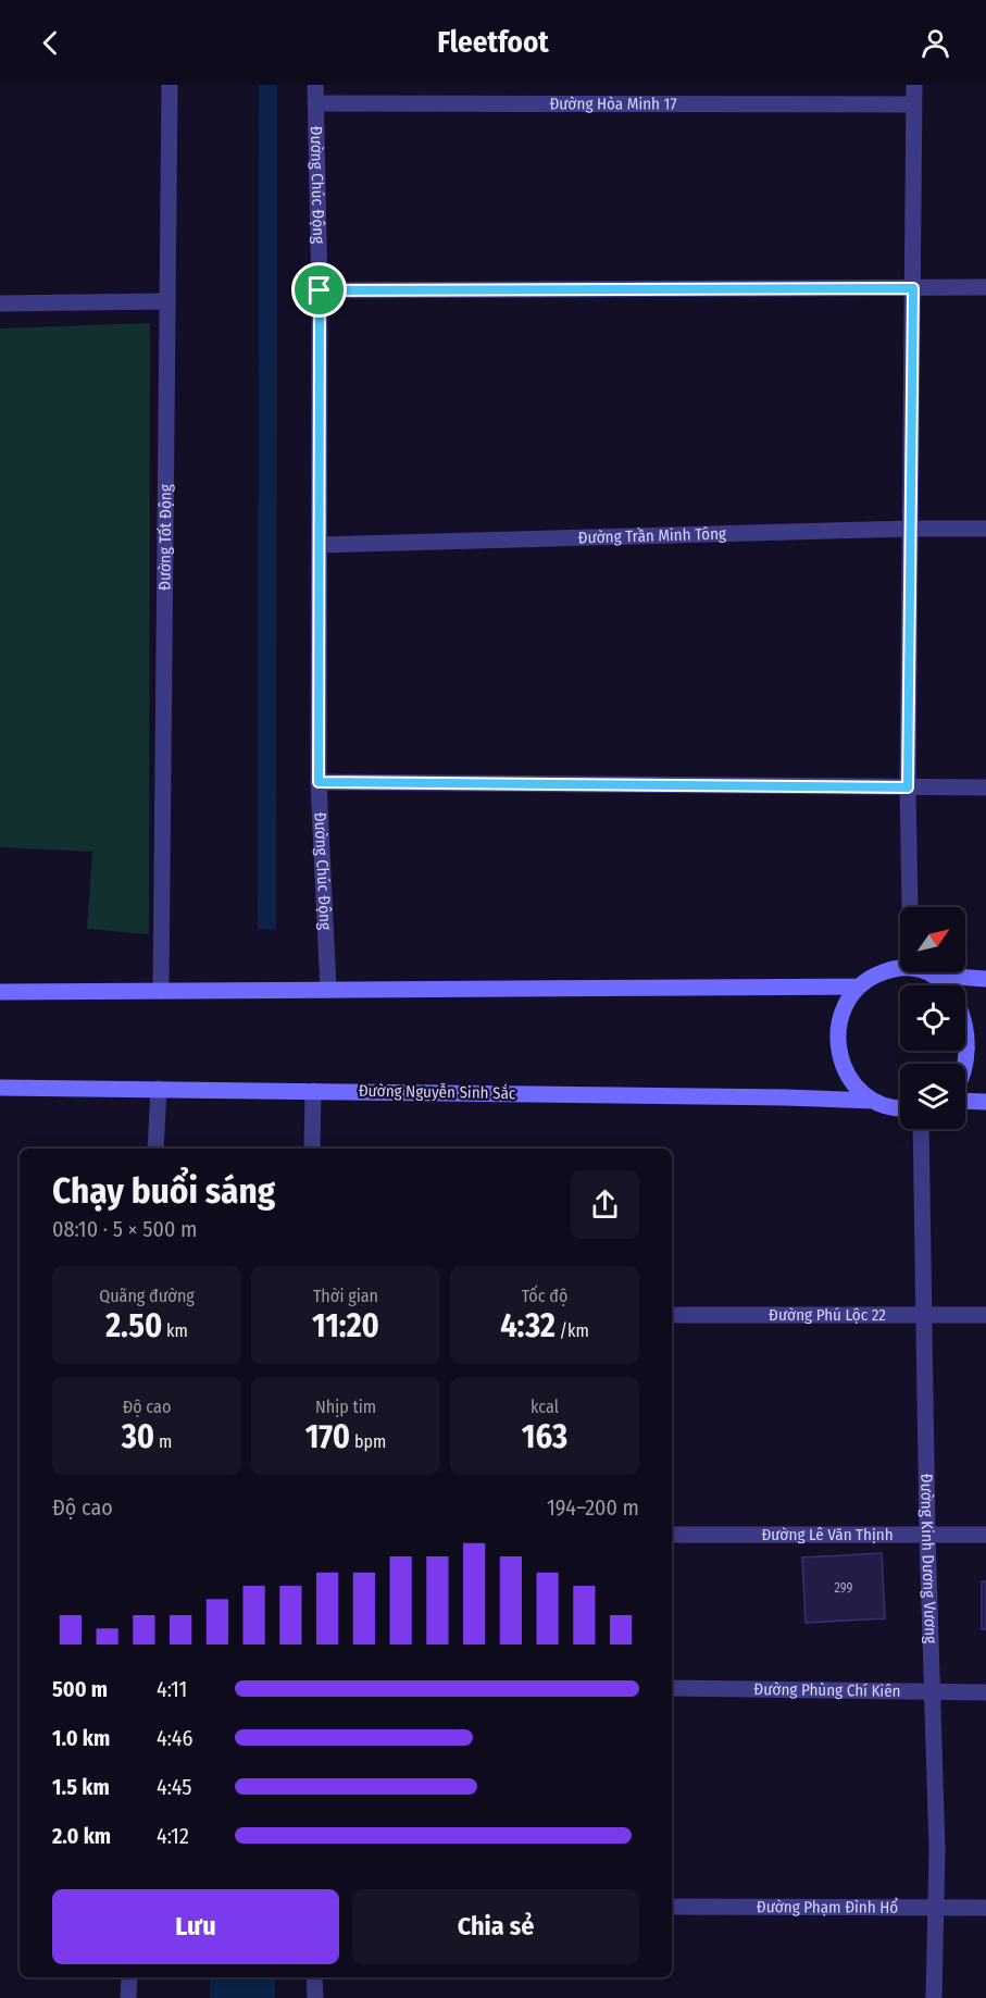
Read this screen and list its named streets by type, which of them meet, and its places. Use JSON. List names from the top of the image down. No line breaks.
{"streets":{"main road":["Đường Nguyễn Sinh Sắc"],"street":["Đường Hòa Minh 17","Đường Chúc Động","Đường Trần Minh Tông","Đường Tốt Động","Đường Phú Lộc 22","Đường Lê Văn Thịnh","Đường Kinh Dương Vương","Đường Phùng Chí Kiên","Đường Phạm Đình Hổ"]},"crossings":[["Đường Hòa Minh 17","Đường Chúc Động"],["Đường Chúc Động","Đường Trần Minh Tông"],["Đường Phú Lộc 22","Đường Kinh Dương Vương"],["Đường Lê Văn Thịnh","Đường Kinh Dương Vương"],["Đường Kinh Dương Vương","Đường Phùng Chí Kiên"],["Đường Kinh Dương Vương","Đường Phạm Đình Hổ"]],"house_numbers":["299"],"north":"top right","page":{"header":"Fleetfoot","heading":["Chạy buổi sáng","08:10 · 5 × 500 m"],"stats":[["Quãng đường","2.50 km"],["Thời gian","11:20"],["Tốc độ","4:32 /km"],["Độ cao","30 m"],["Nhịp tim","170 bpm"],["kcal","163"]],"chart":["Độ cao","194–200 m"],"list":[{"name":"500 m","note":"4:11"},{"name":"1.0 km","note":"4:46"},{"name":"1.5 km","note":"4:45"},{"name":"2.0 km","note":"4:12"}],"buttons":["Lưu","Chia sẻ"]}}
